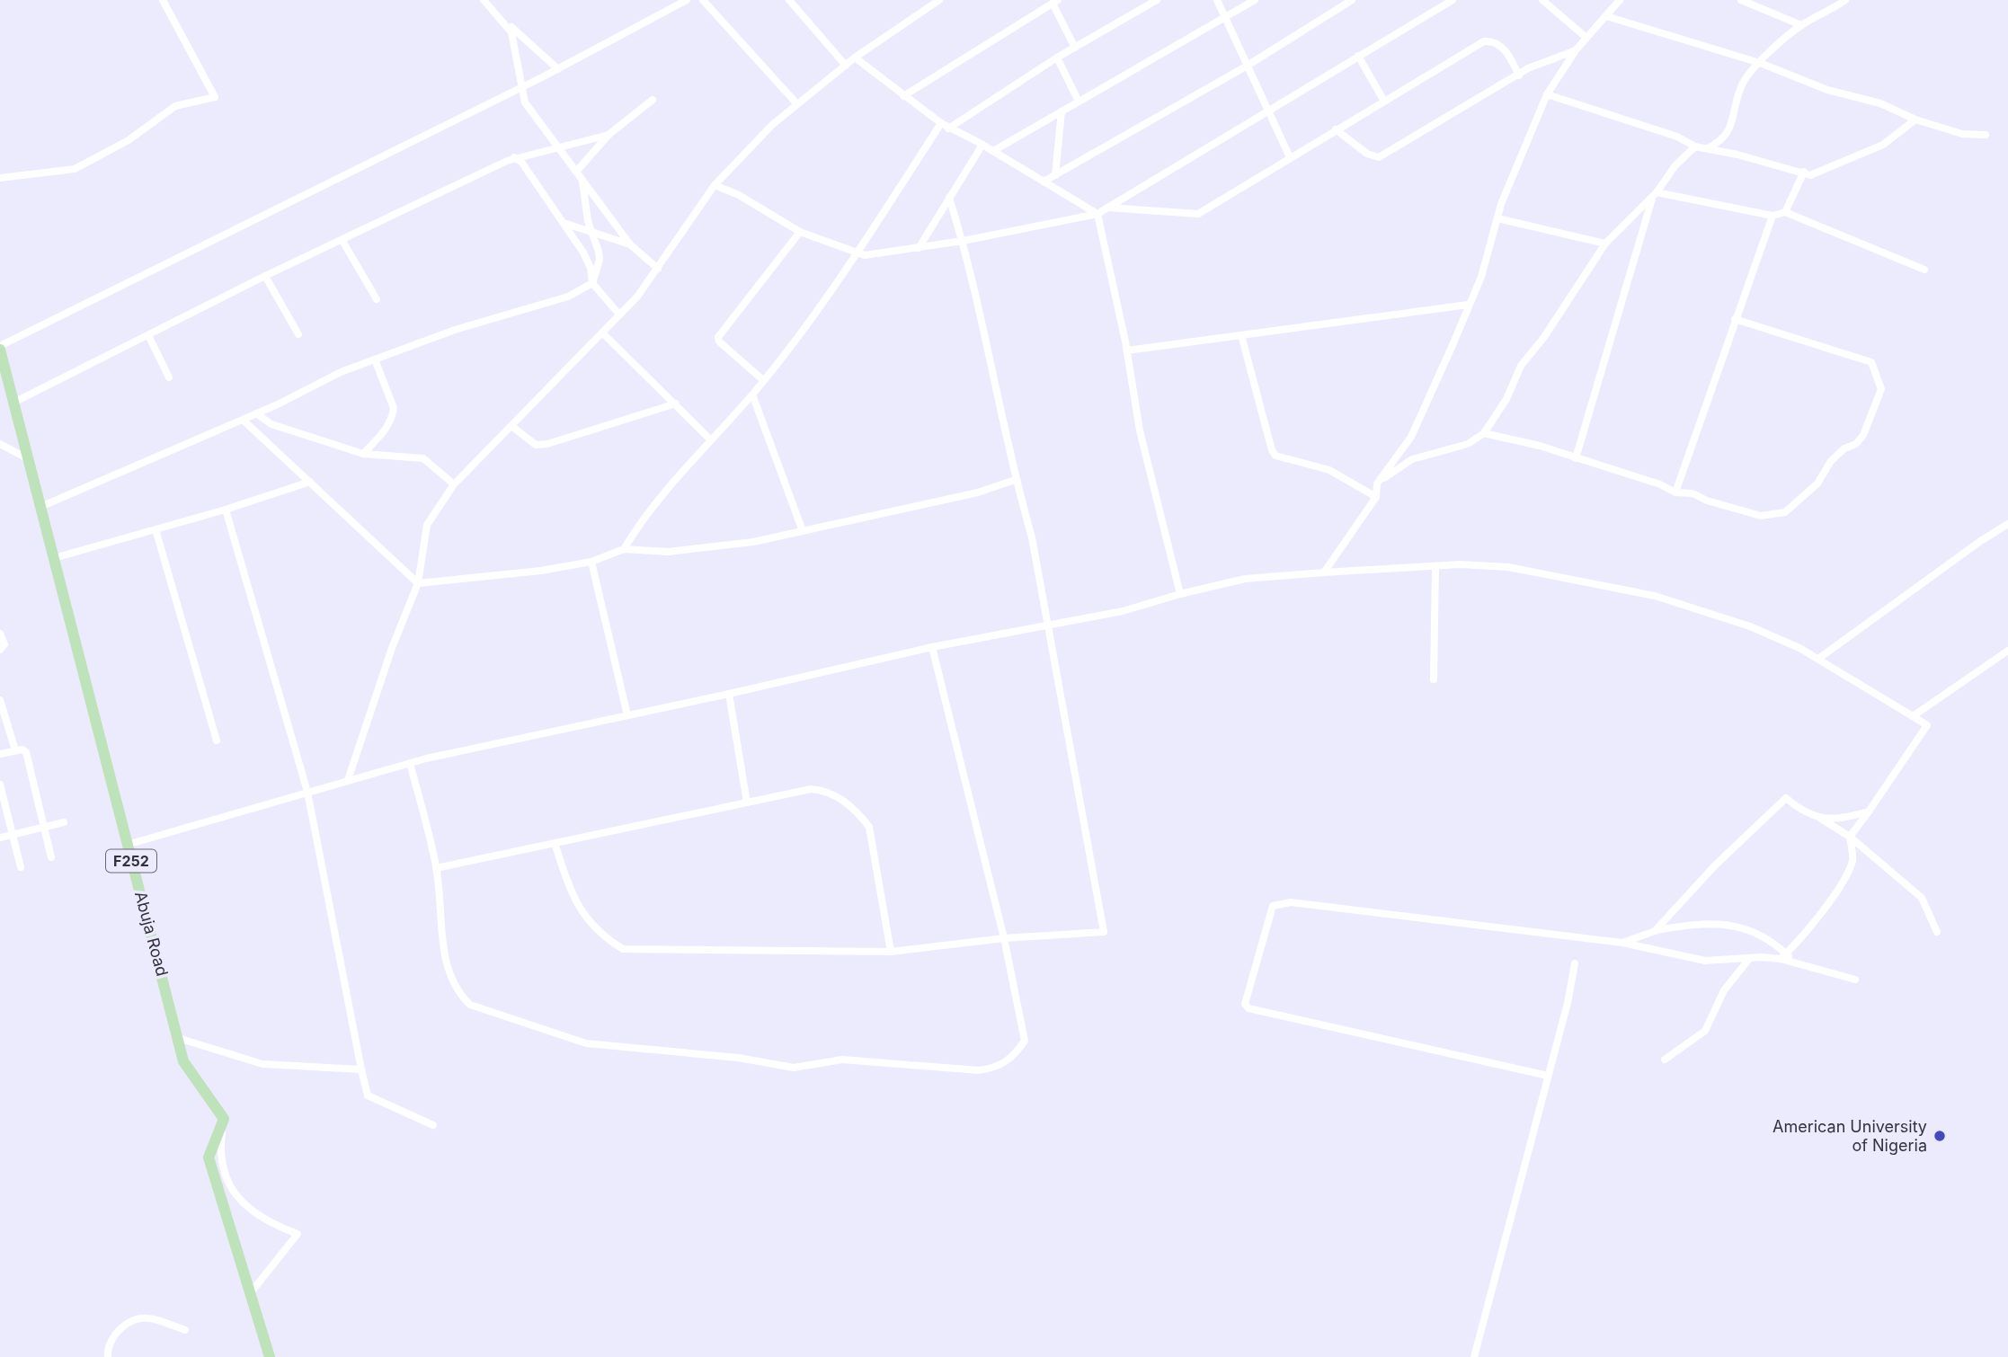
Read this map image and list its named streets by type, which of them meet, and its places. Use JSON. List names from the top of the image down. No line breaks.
{"streets":{"main road":["F252","Abuja Road"]},"places":["American University of Nigeria"]}
